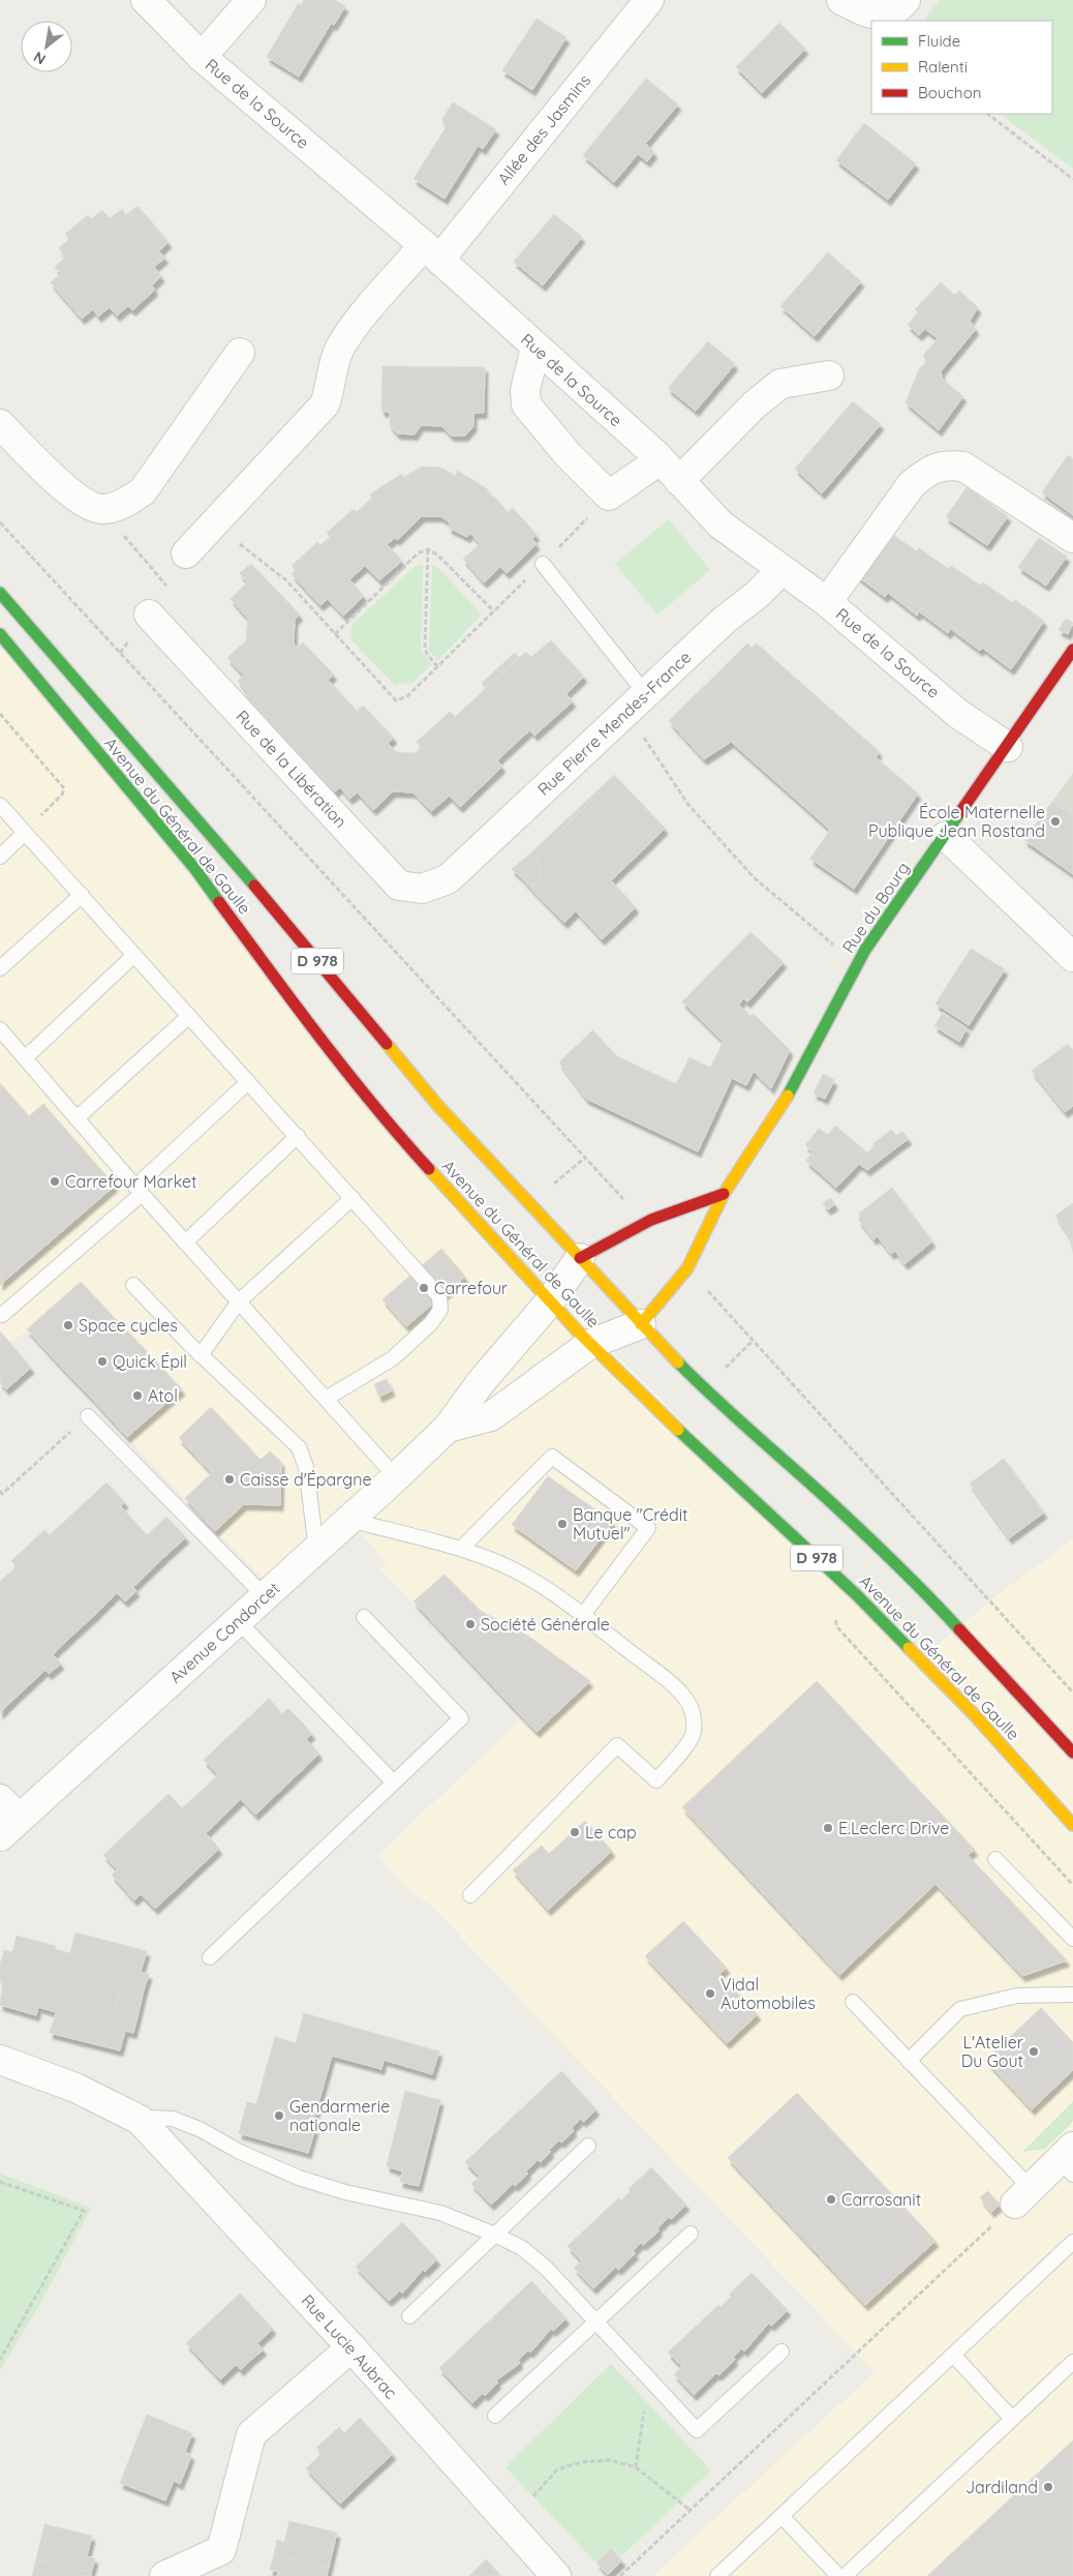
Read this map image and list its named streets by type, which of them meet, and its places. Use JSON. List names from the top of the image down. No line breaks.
{"streets":{"main road":["Avenue du Général de Gaulle","Rue du Bourg","D 978"],"street":["Rue de la Source","Allée des Jasmins","Rue Pierre Mendes-France","Rue de la Libération","Avenue Condorcet","Rue Lucie Aubrac"]},"crossings":[["Rue de la Source","Allée des Jasmins"],["Rue de la Source","Rue Pierre Mendes-France"],["Rue de la Source","Rue du Bourg"],["Rue Pierre Mendes-France","Rue de la Libération"],["Avenue du Général de Gaulle","Rue du Bourg"],["Avenue du Général de Gaulle","Avenue Condorcet"],["Rue du Bourg","Avenue Condorcet"]],"places":["École Maternelle Publique Jean Rostand","Carrefour Market","Carrefour","Space cycles","Quick Épil","Atol","Caisse d'Épargne","Banque \"Crédit Mutuel\"","Société Générale","E.Leclerc Drive","Le cap","Vidal Automobiles","L'Atelier Du Gout","Gendarmerie nationale","Carrosanit","Jardiland"],"legend":["Fluide","Ralenti","Bouchon"],"north":"bottom left"}
